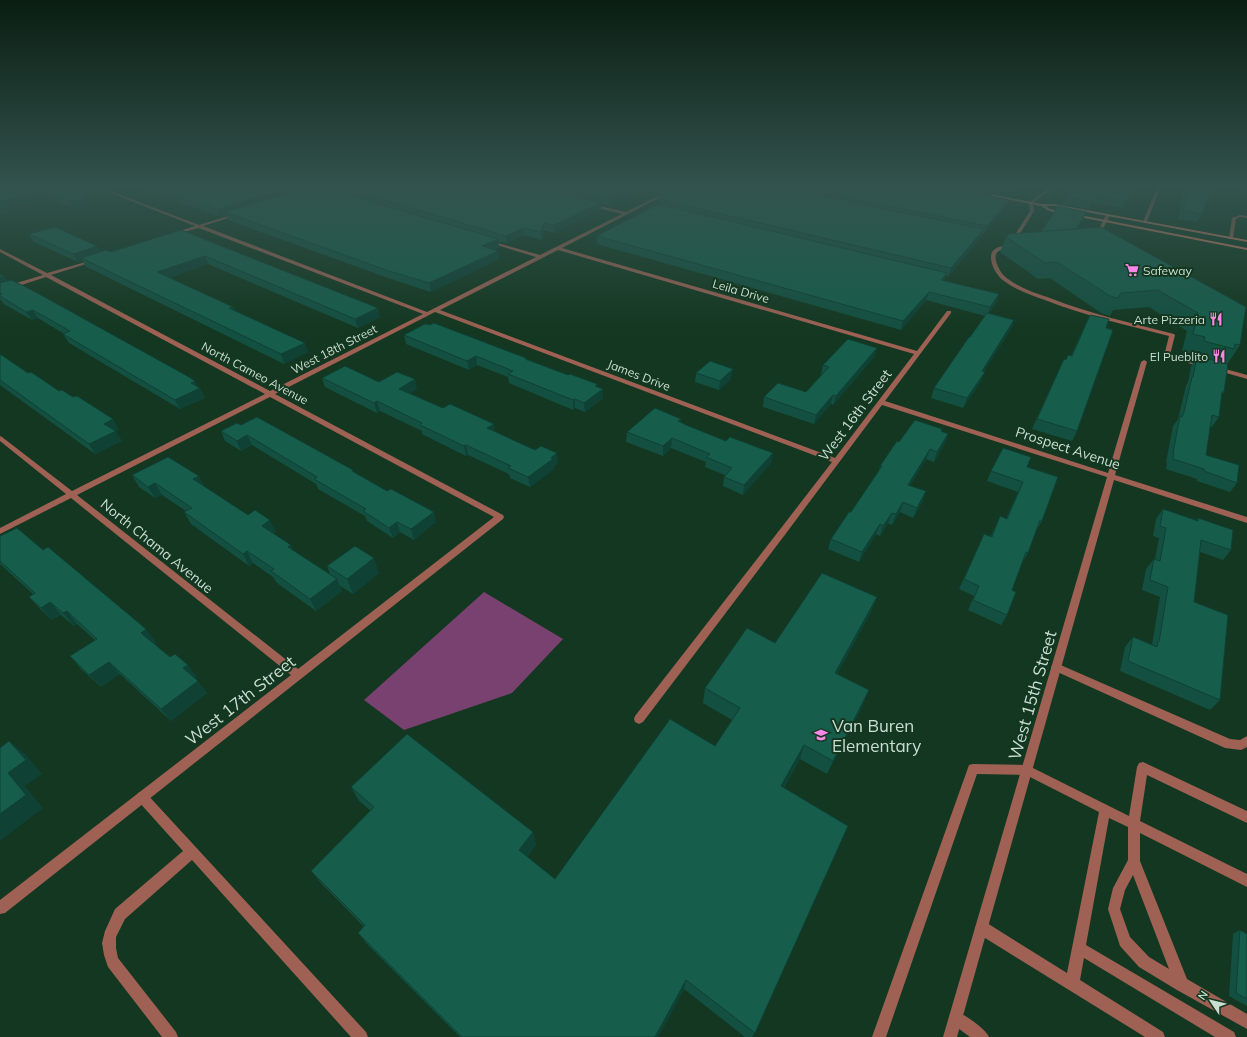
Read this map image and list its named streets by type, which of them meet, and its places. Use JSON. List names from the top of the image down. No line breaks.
{"streets":{"street":["Leila Drive","West 18th Street","North Cameo Avenue","James Drive","West 16th Street","Prospect Avenue","North Chama Avenue","West 15th Street","West 17th Street"]},"crossings":[["Leila Drive","West 18th Street"],["Leila Drive","West 16th Street"],["West 18th Street","North Cameo Avenue"],["West 18th Street","James Drive"],["West 18th Street","North Chama Avenue"],["North Cameo Avenue","West 17th Street"],["James Drive","West 16th Street"],["West 16th Street","Prospect Avenue"],["Prospect Avenue","West 15th Street"],["North Chama Avenue","West 17th Street"]],"places":{"supermarket":["Safeway"],"restaurant":["Arte Pizzeria","El Pueblito"],"school or university":["Van Buren Elementary"]},"north":"top left"}
